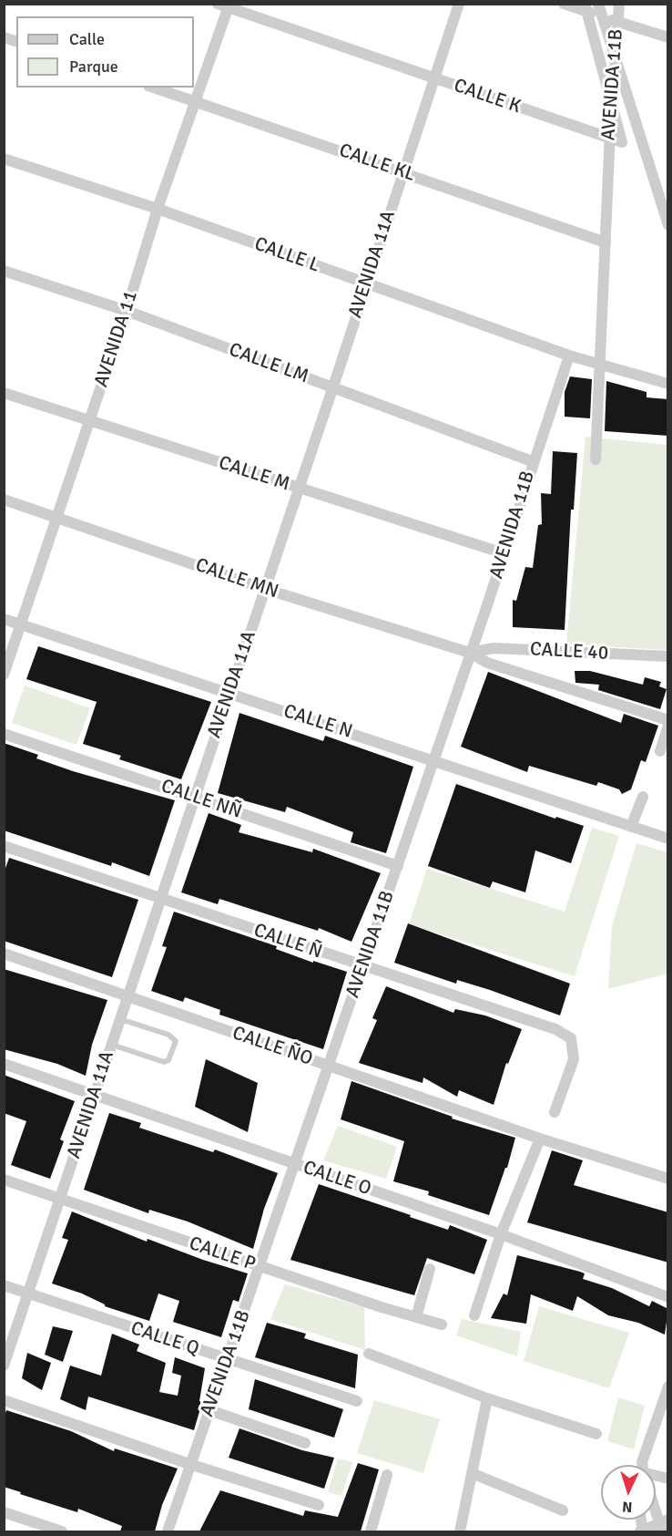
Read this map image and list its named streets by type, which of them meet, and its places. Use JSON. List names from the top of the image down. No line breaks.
{"streets":{"street":["AVENIDA 11B","CALLE K","CALLE KL","CALLE L","AVENIDA 11A","AVENIDA 11","CALLE LM","CALLE M","CALLE MN","CALLE 40","CALLE N","CALLE NÑ","CALLE Ñ","CALLE ÑO","CALLE O","CALLE P","CALLE Q"]},"crossings":[["AVENIDA 11B","CALLE K"],["AVENIDA 11B","CALLE KL"],["AVENIDA 11B","CALLE L"],["AVENIDA 11B","CALLE LM"],["AVENIDA 11B","CALLE M"],["AVENIDA 11B","CALLE MN"],["AVENIDA 11B","CALLE 40"],["AVENIDA 11B","CALLE N"],["AVENIDA 11B","CALLE NÑ"],["AVENIDA 11B","CALLE Ñ"],["AVENIDA 11B","CALLE ÑO"],["AVENIDA 11B","CALLE O"],["AVENIDA 11B","CALLE P"],["AVENIDA 11B","CALLE Q"],["CALLE K","AVENIDA 11A"],["CALLE K","AVENIDA 11"],["CALLE KL","AVENIDA 11A"],["CALLE KL","AVENIDA 11"],["CALLE L","AVENIDA 11A"],["CALLE L","AVENIDA 11"],["AVENIDA 11A","CALLE LM"],["AVENIDA 11A","CALLE M"],["AVENIDA 11A","CALLE MN"],["AVENIDA 11A","CALLE N"],["AVENIDA 11A","CALLE NÑ"],["AVENIDA 11A","CALLE Ñ"],["AVENIDA 11A","CALLE ÑO"],["AVENIDA 11A","CALLE O"],["AVENIDA 11A","CALLE P"],["AVENIDA 11A","CALLE Q"],["AVENIDA 11","CALLE LM"],["AVENIDA 11","CALLE M"],["AVENIDA 11","CALLE MN"],["AVENIDA 11","CALLE N"],["CALLE MN","CALLE 40"]],"legend":["Calle","Parque"],"north":"bottom"}
